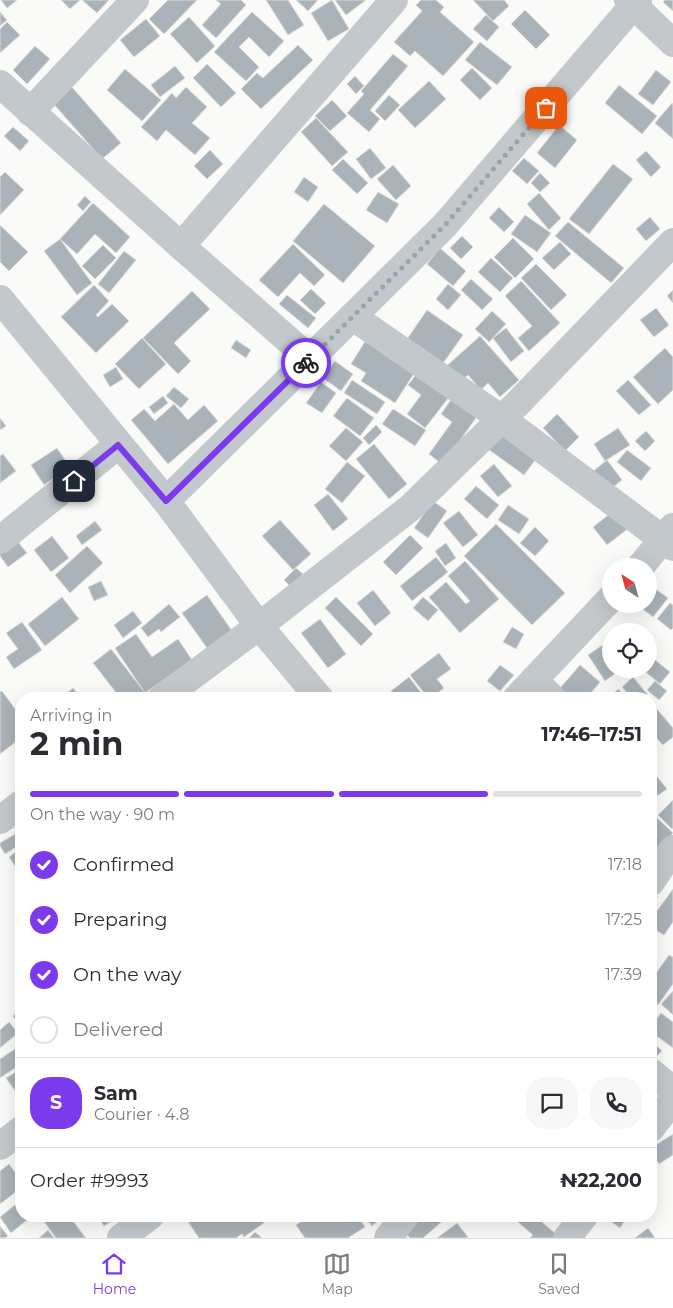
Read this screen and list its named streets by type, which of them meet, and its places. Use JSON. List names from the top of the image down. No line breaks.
{"north":"top left","page":{"heading":["2 min","Arriving in","17:46–17:51"],"panel":["Sam","Courier · 4.8","Order #9993","₦22,200"],"bar":"On the way · 90 m","list":[["Confirmed","17:18"],["Preparing","17:25"],["On the way","17:39"],"Delivered"],"round":"S","tabs":["Home","Map","Saved"]}}
